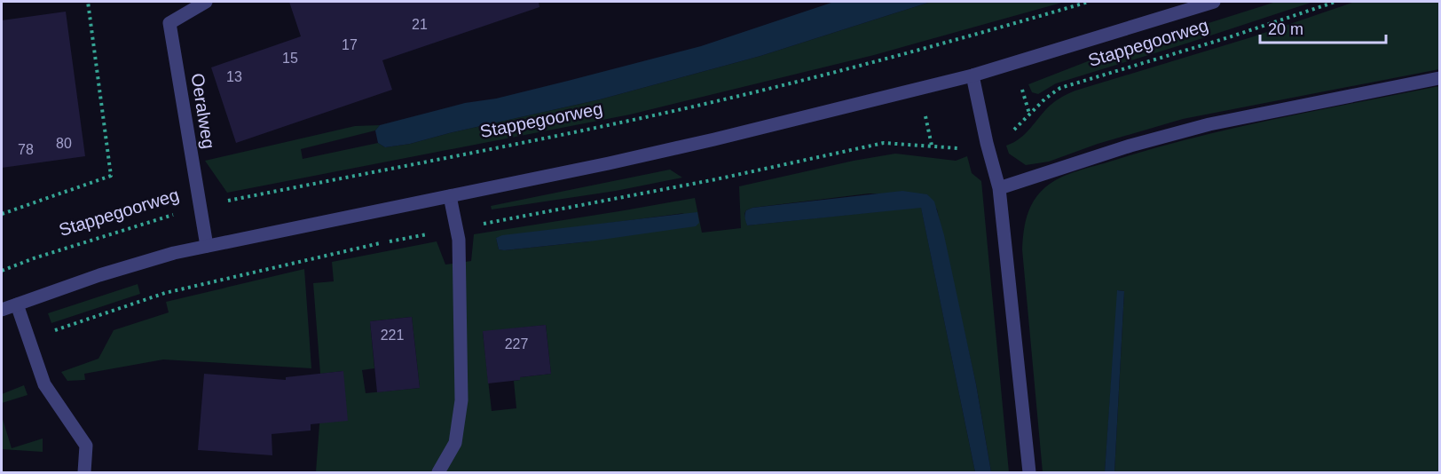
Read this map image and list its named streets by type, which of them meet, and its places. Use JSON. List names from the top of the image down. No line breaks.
{"streets":{"street":["Stappegoorweg","Oeralweg"]},"crossings":[["Stappegoorweg","Oeralweg"]],"house_numbers":["21","17","15","13","80","78","221","227"],"scale_bar":"20 m"}
